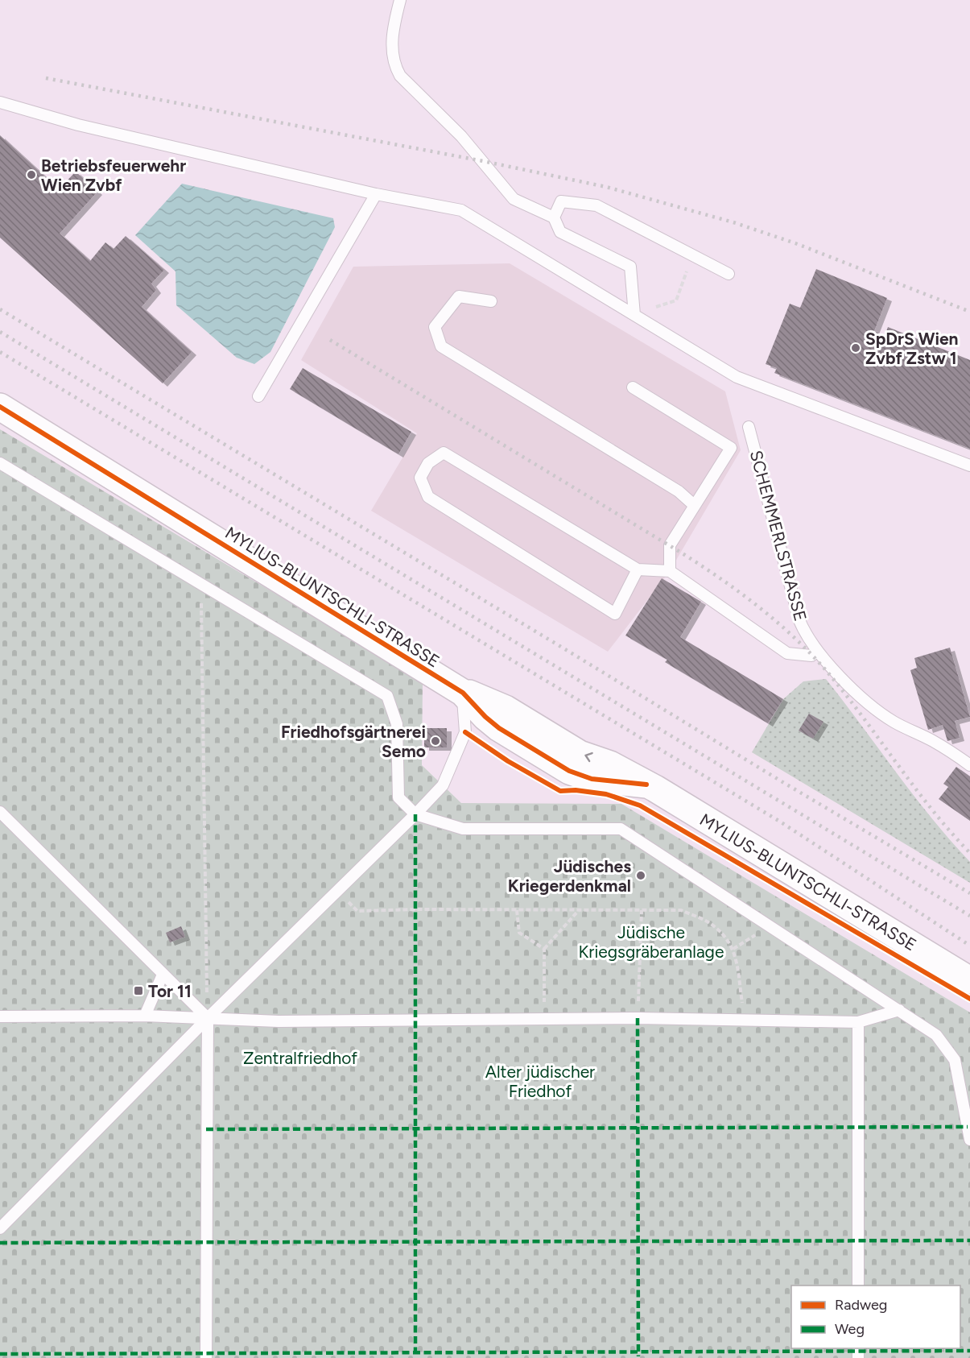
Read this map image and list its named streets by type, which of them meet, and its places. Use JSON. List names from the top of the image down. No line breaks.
{"streets":{"street":["MYLIUS-BLUNTSCHLI-STRASSE"],"lane":["SCHEMMERLSTRASSE"]},"parks":["Jüdische Kriegsgräberanlage","Zentralfriedhof","Alter jüdischer Friedhof"],"places":{"other":["Betriebsfeuerwehr Wien Zvbf","SpDrS Wien Zvbf Zstw 1","Friedhofsgärtnerei Semo","Jüdisches Kriegerdenkmal"],"transit":["Tor 11"]},"legend":["Radweg","Weg"]}
